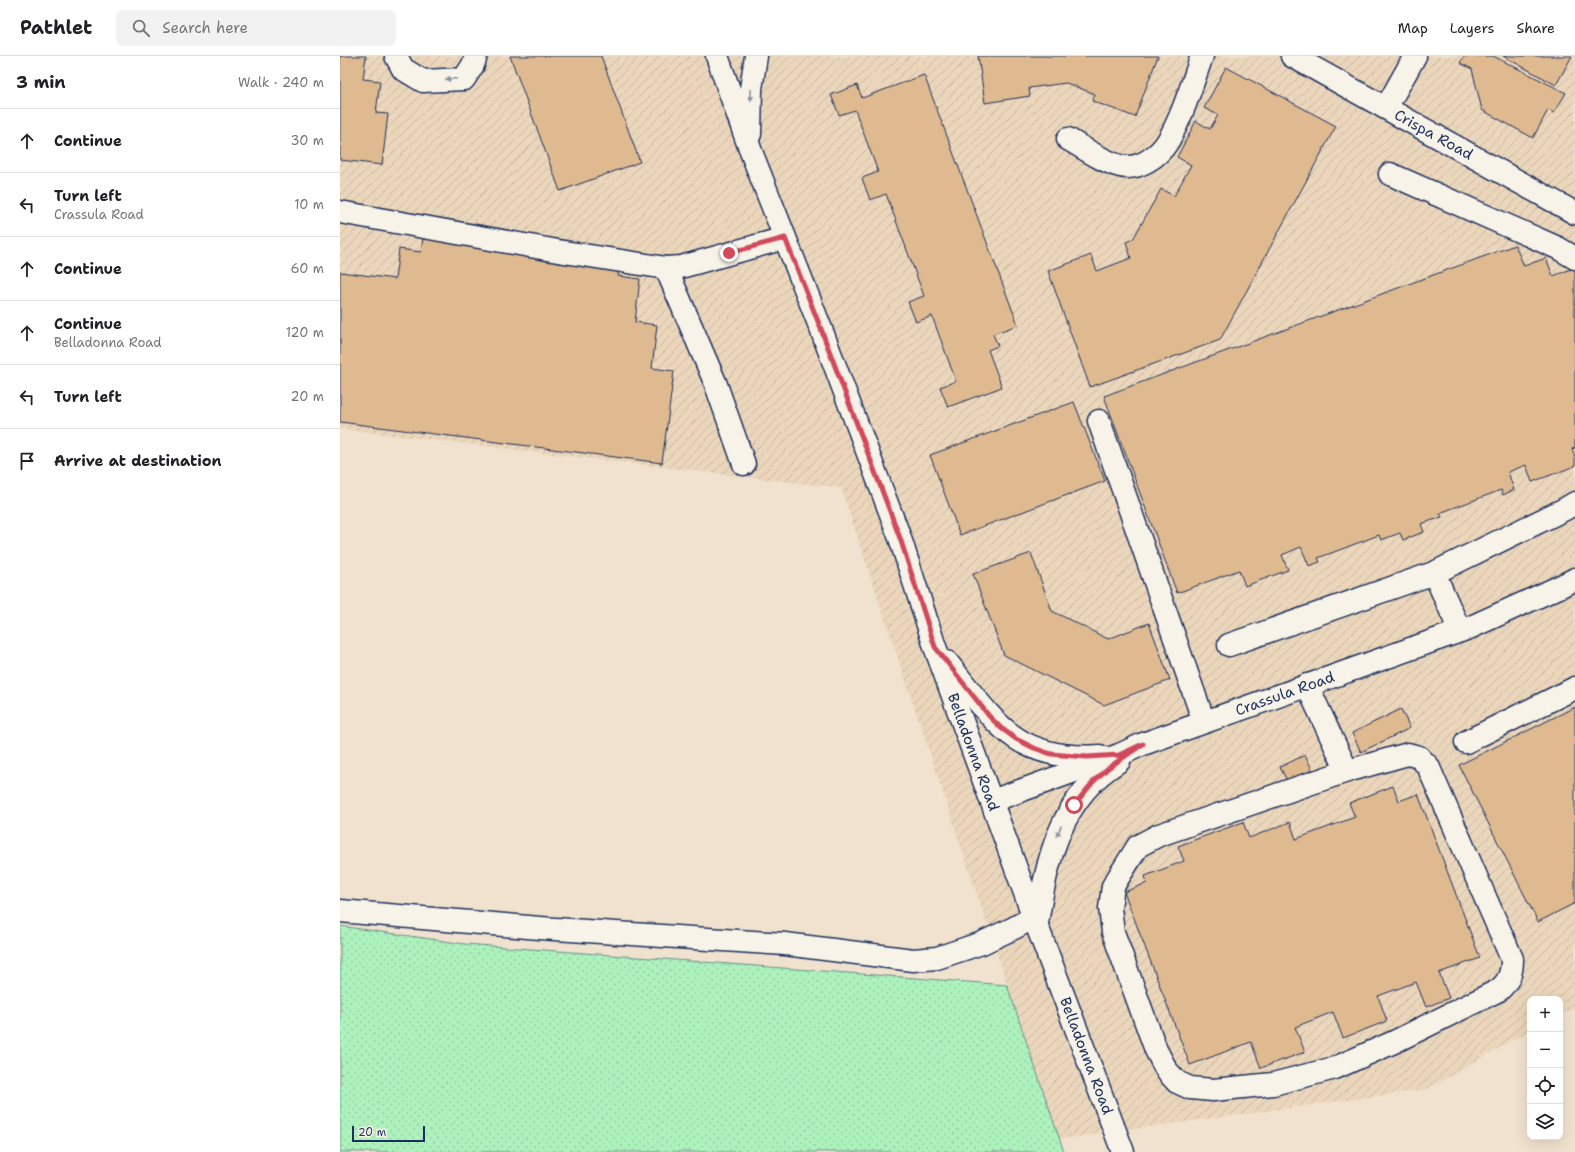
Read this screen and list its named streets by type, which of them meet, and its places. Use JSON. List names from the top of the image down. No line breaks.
{"streets":{"street":["Crispa Road","Crassula Road","Belladonna Road"]},"crossings":[["Crassula Road","Belladonna Road"]],"scale_bar":"20 m","page":{"header":"Pathlet","search":"Search here","nav":["Map","Layers","Share"],"heading":["3 min","Walk · 240 m"],"list":[["Continue","30 m"],["Turn left","Crassula Road","10 m"],["Continue","60 m"],["Continue","Belladonna Road","120 m"],["Turn left","20 m"],"Arrive at destination"],"map_buttons":["+","−"],"scale":"20 m"}}
